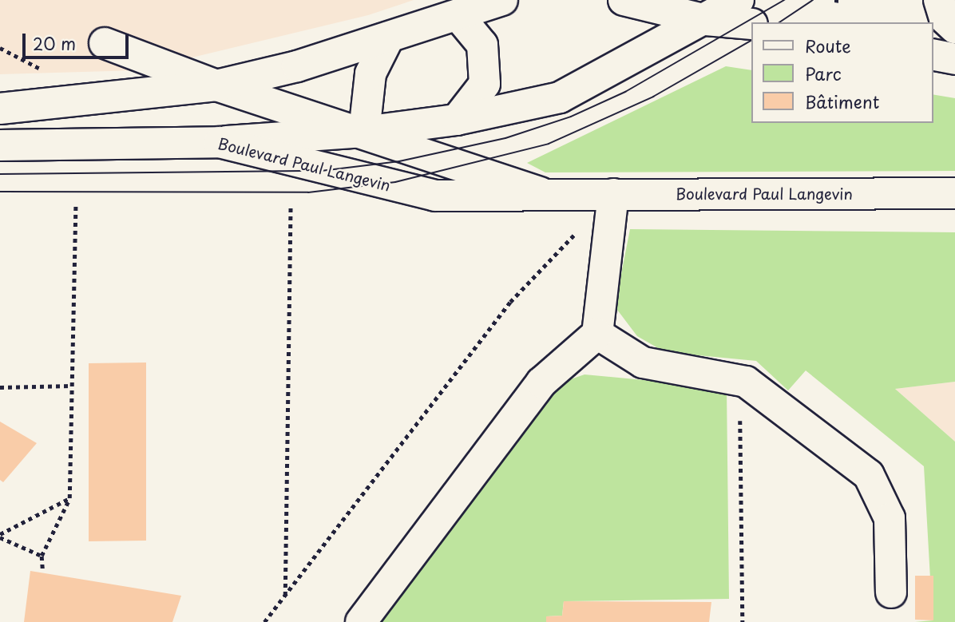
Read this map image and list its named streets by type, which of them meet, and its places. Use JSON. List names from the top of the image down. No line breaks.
{"streets":{"street":["Boulevard Paul Langevin"]},"legend":["Route","Parc","Bâtiment"],"scale_bar":"20 m"}
